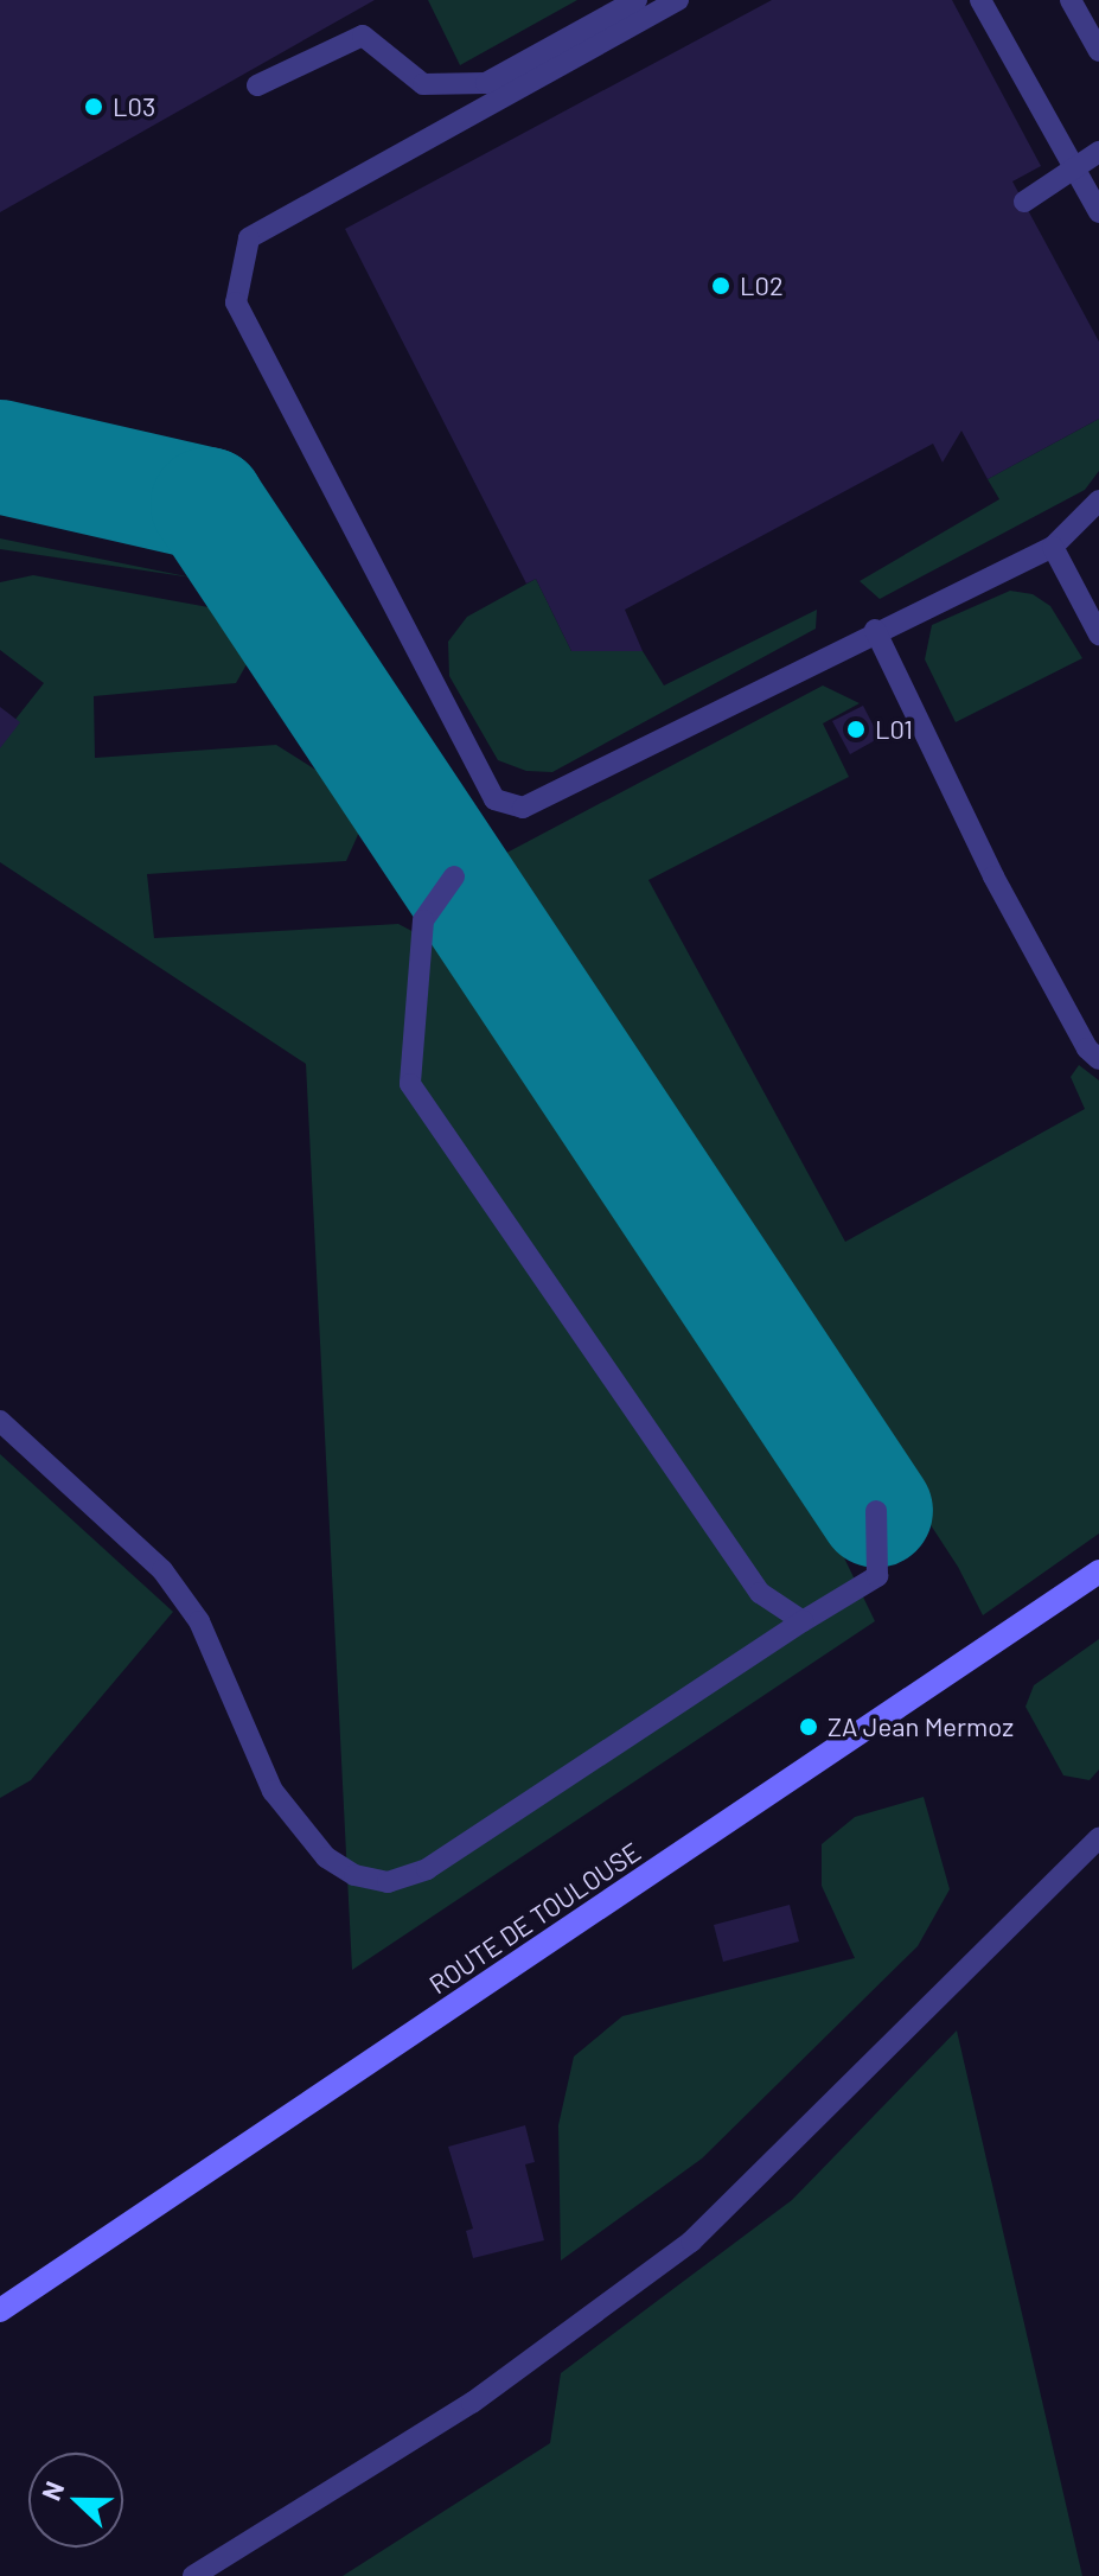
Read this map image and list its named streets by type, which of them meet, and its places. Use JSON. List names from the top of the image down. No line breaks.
{"streets":{"main road":["ROUTE DE TOULOUSE"]},"places":["L03","L02","L01","ZA Jean Mermoz"],"north":"left"}
